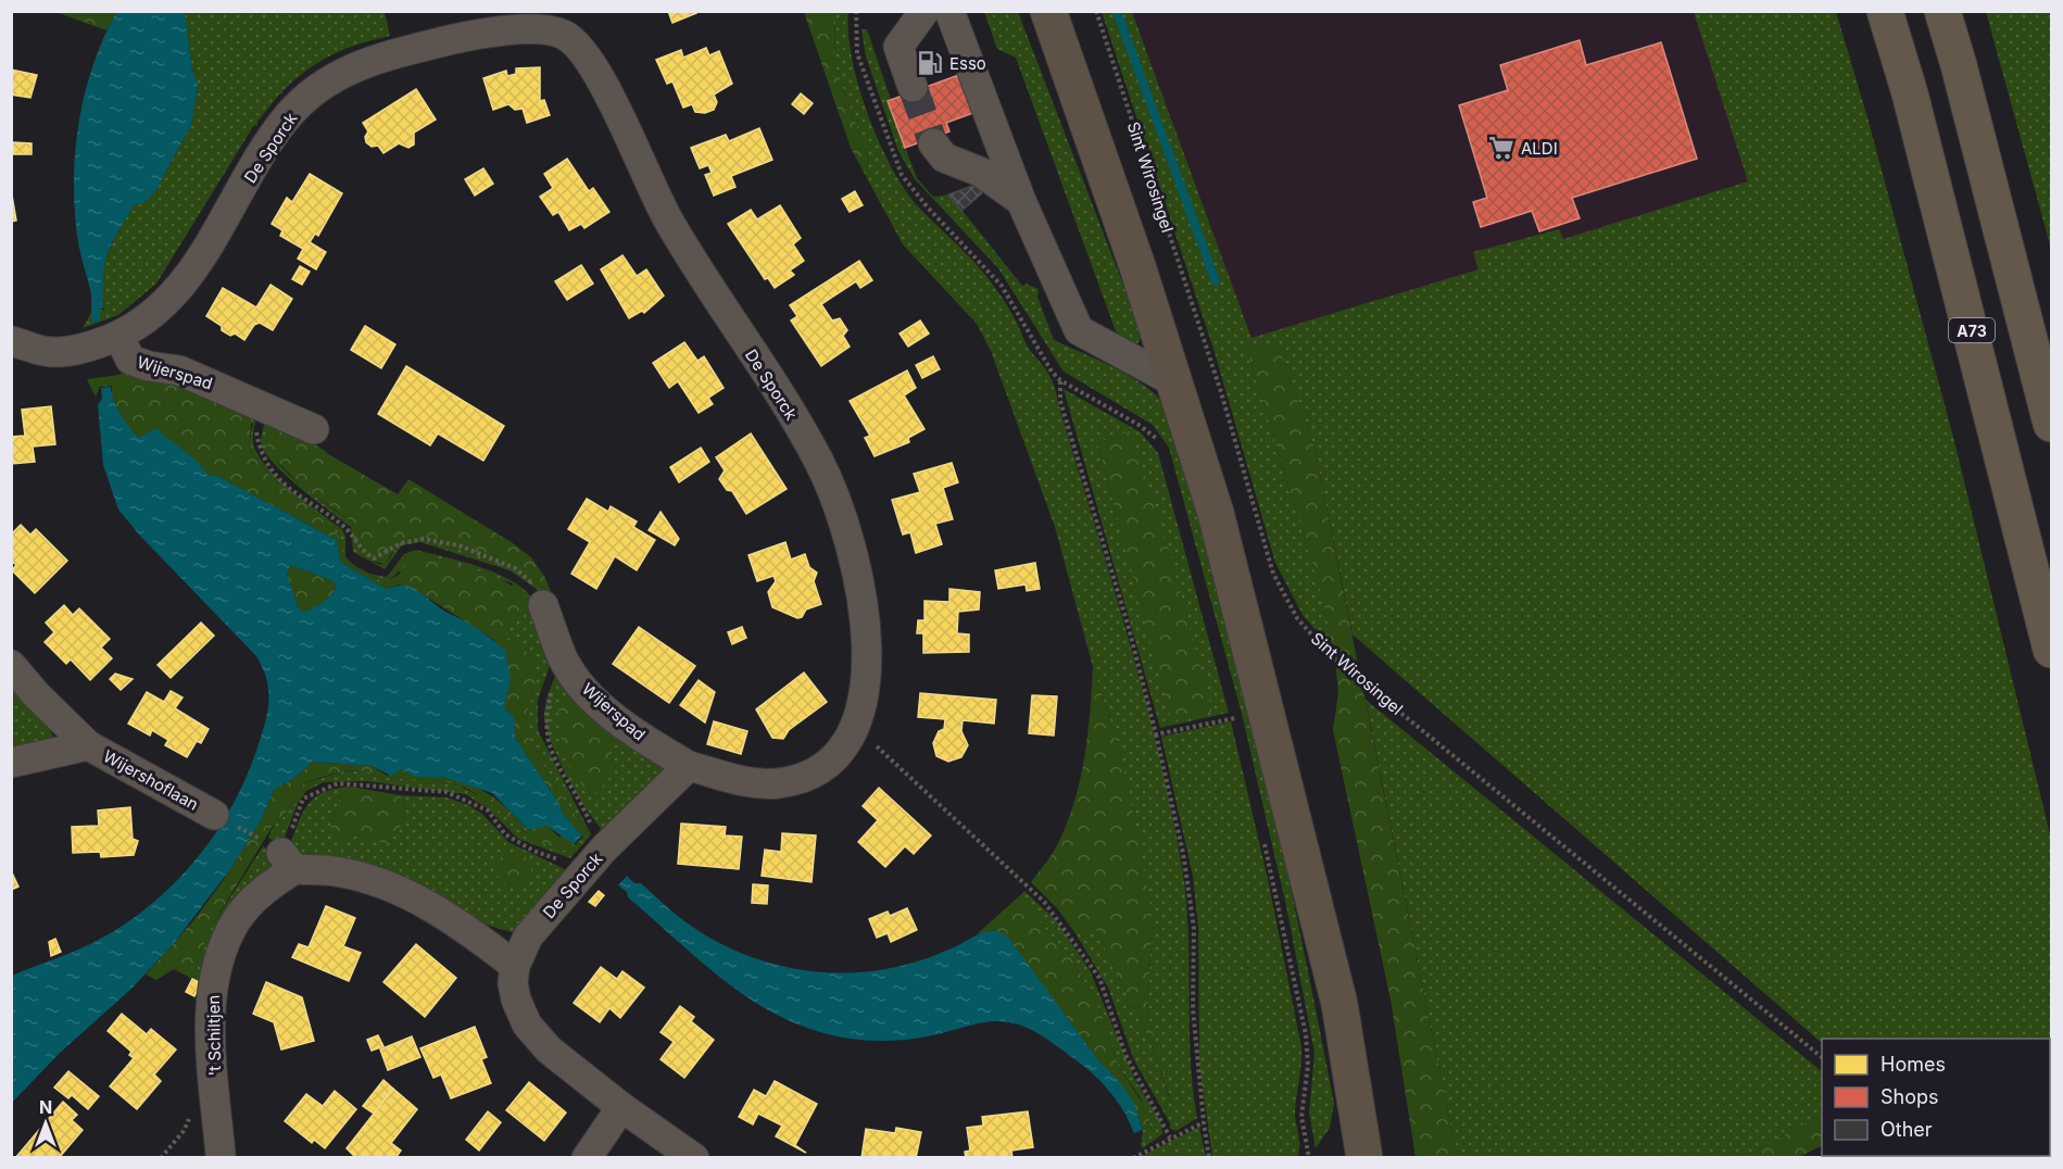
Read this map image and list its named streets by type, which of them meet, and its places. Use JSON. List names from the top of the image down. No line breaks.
{"streets":{"highway":["A73"],"street":["De Sporck","Wijerspad","Wijershoflaan","'t Schiltjen"],"path":["Sint Wirosingel"]},"crossings":[["De Sporck","Wijerspad"]],"places":{"fuel station":["Esso"],"supermarket":["ALDI"]},"legend":["Homes","Shops","Other"],"north":"top"}
